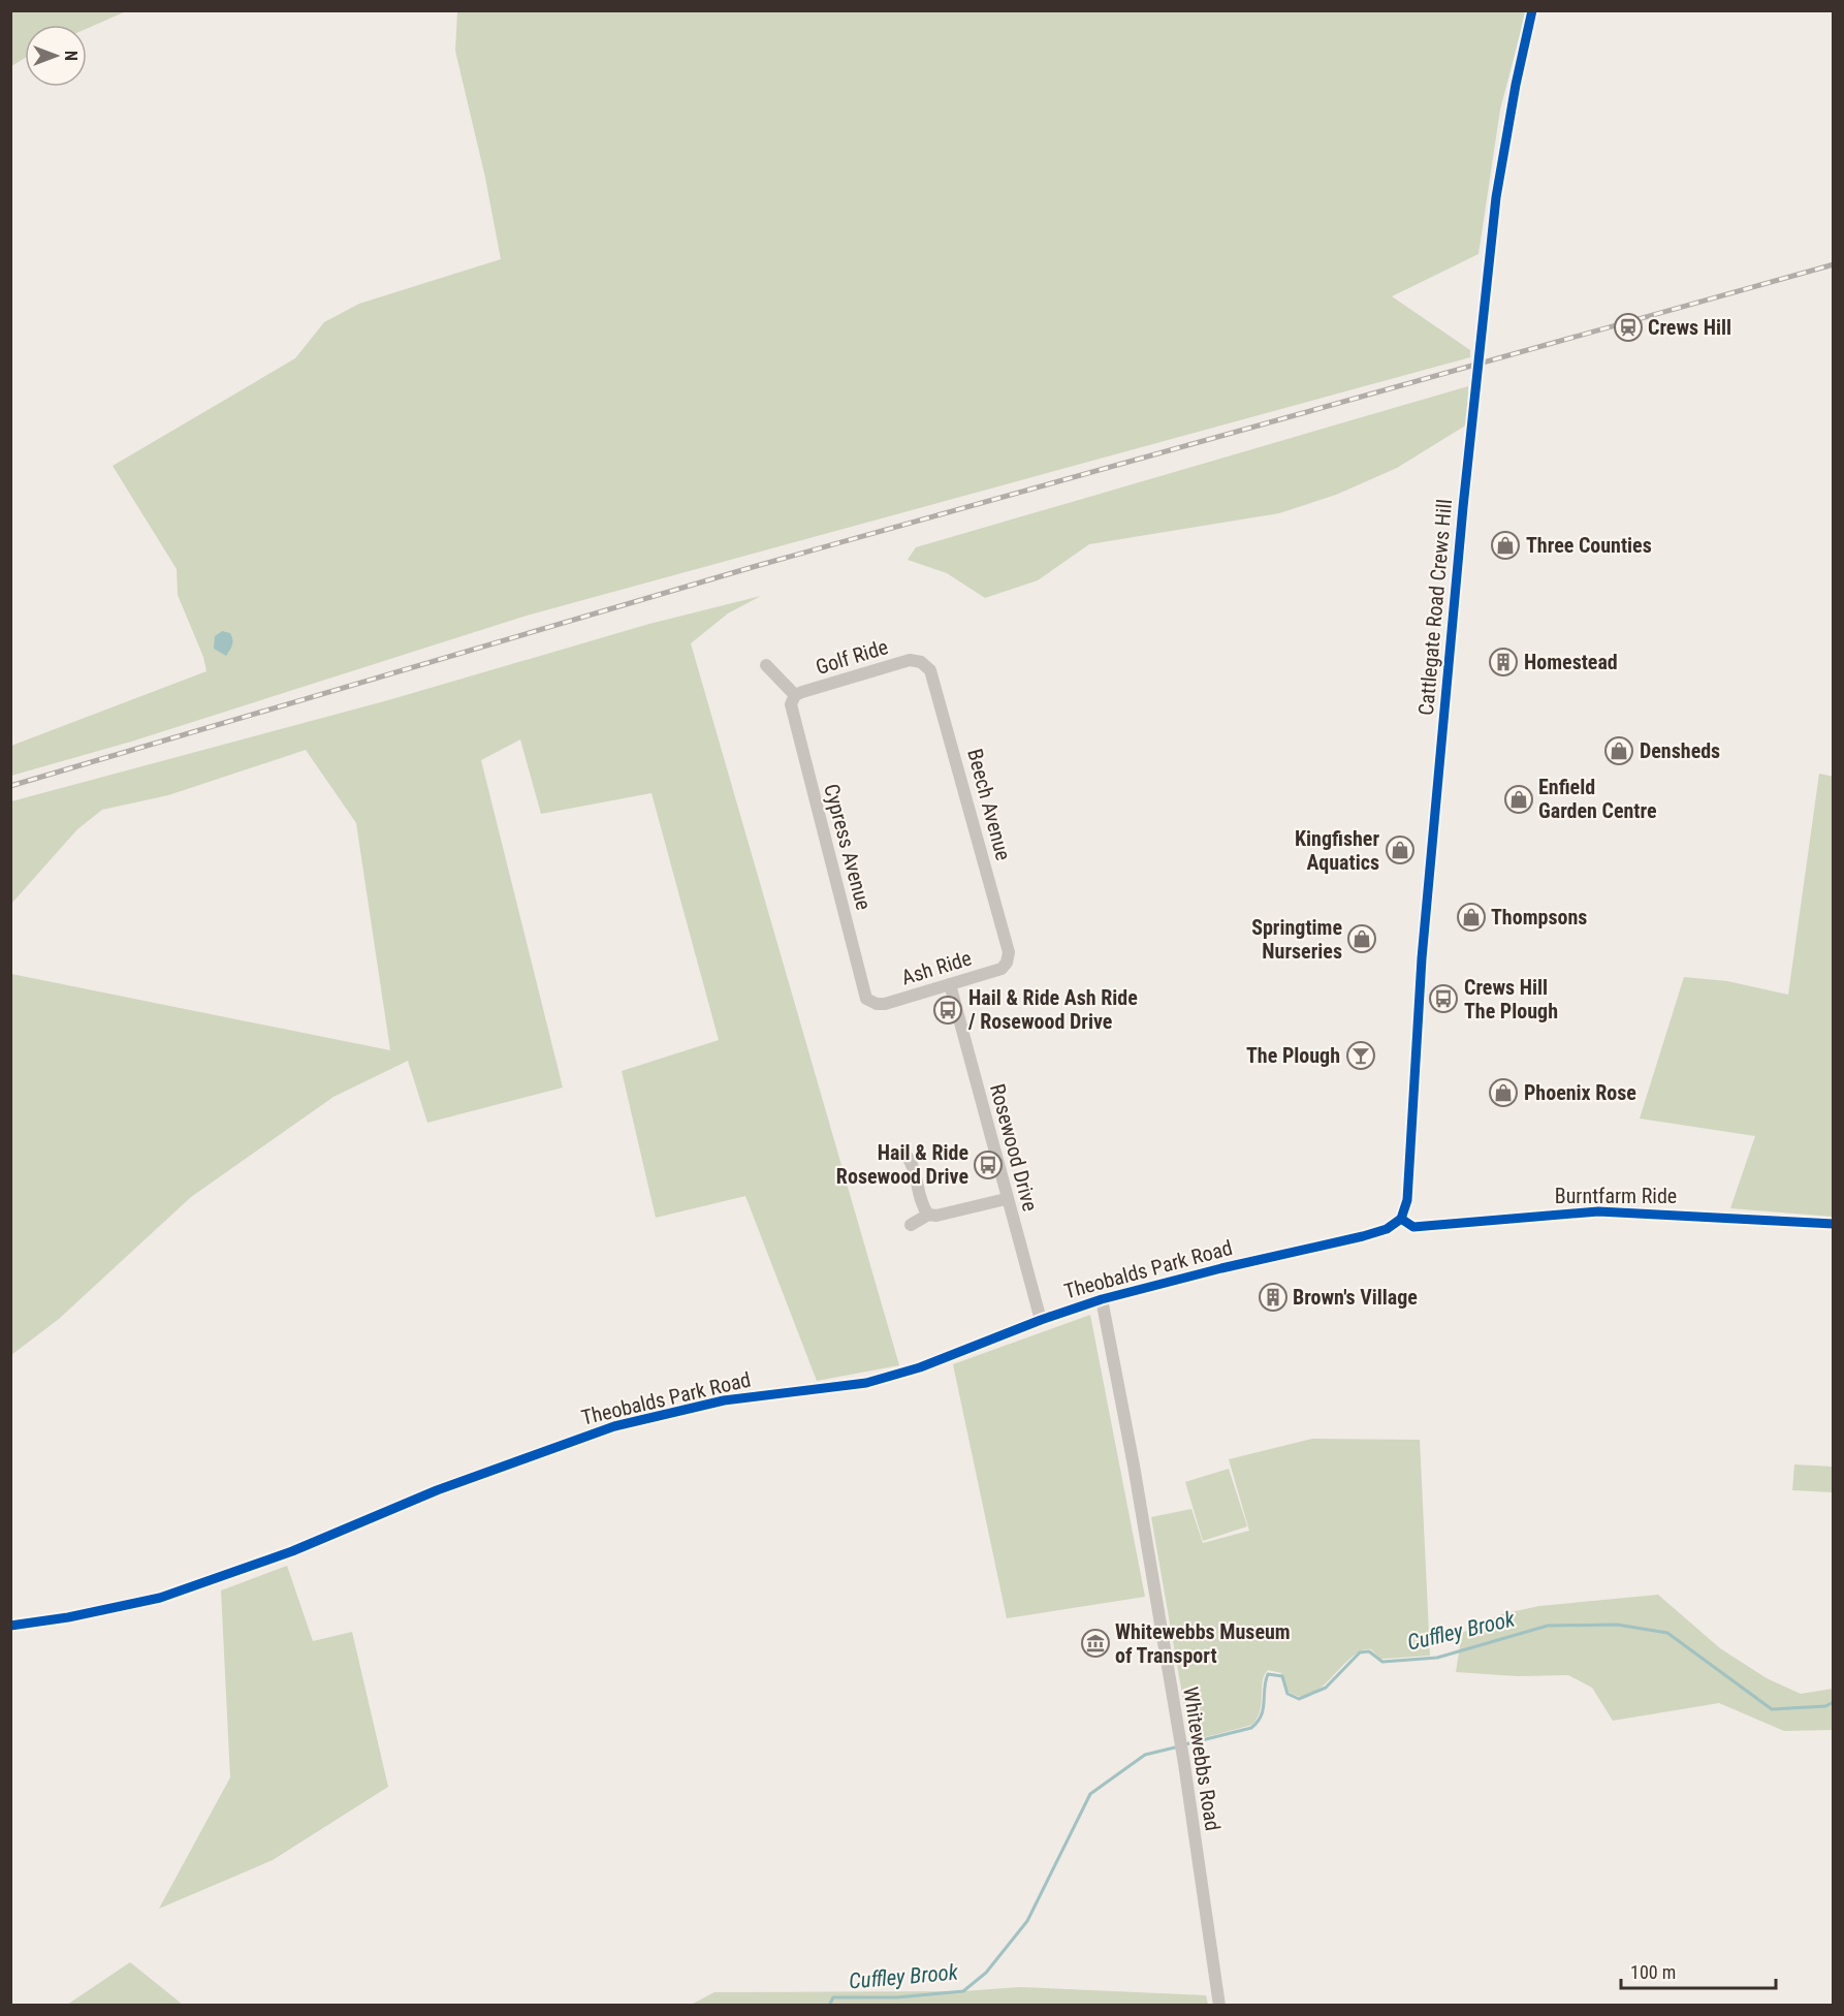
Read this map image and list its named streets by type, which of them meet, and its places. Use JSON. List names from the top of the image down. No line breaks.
{"streets":{"street":["Cattlegate Road Crews Hill","Golf Ride","Beech Avenue","Cypress Avenue","Ash Ride","Rosewood Drive","Burntfarm Ride","Theobalds Park Road","Whitewebbs Road"]},"crossings":[["Cattlegate Road Crews Hill","Burntfarm Ride"],["Cattlegate Road Crews Hill","Theobalds Park Road"],["Golf Ride","Beech Avenue"],["Golf Ride","Cypress Avenue"],["Beech Avenue","Ash Ride"],["Cypress Avenue","Ash Ride"],["Ash Ride","Rosewood Drive"],["Rosewood Drive","Theobalds Park Road"],["Burntfarm Ride","Theobalds Park Road"],["Theobalds Park Road","Whitewebbs Road"]],"water":["Cuffley Brook"],"places":{"station":["Crews Hill"],"shop":["Three Counties","Densheds","Enfield Garden Centre","Kingfisher Aquatics","Thompsons","Springtime Nurseries","Phoenix Rose"],"building":["Homestead","Brown's Village"],"bus stop":["Crews Hill The Plough","Hail & Ride Ash Ride / Rosewood Drive","Hail & Ride Rosewood Drive"],"bar":["The Plough"],"museum":["Whitewebbs Museum of Transport"]},"scale_bar":"100 m","north":"right"}
